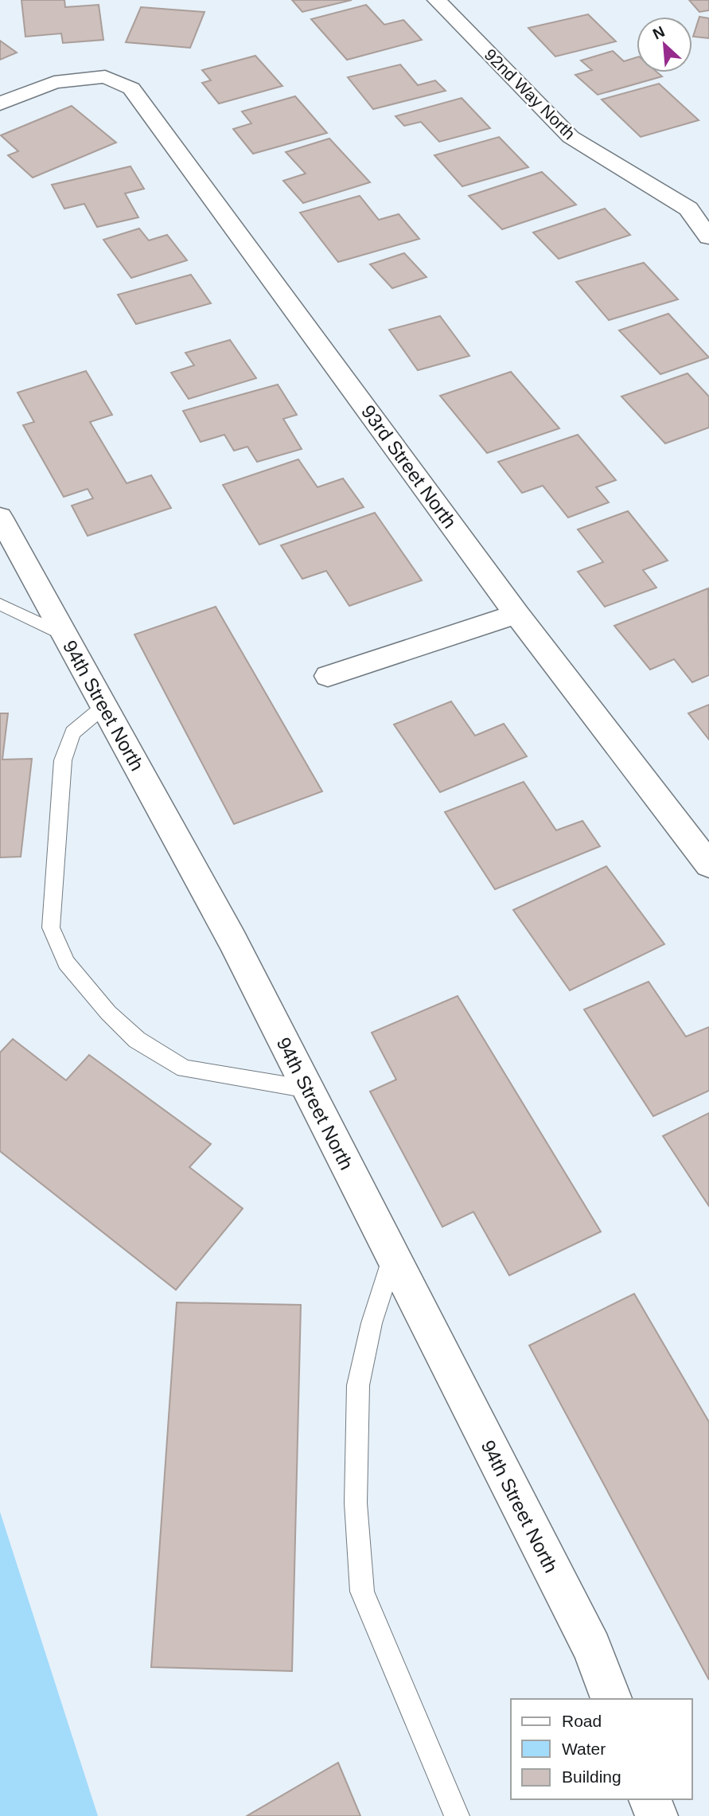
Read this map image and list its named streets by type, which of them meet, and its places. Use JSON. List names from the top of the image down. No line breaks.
{"streets":{"street":["92nd Way North","93rd Street North","94th Street North"]},"legend":["Road","Water","Building"],"north":"top left"}
